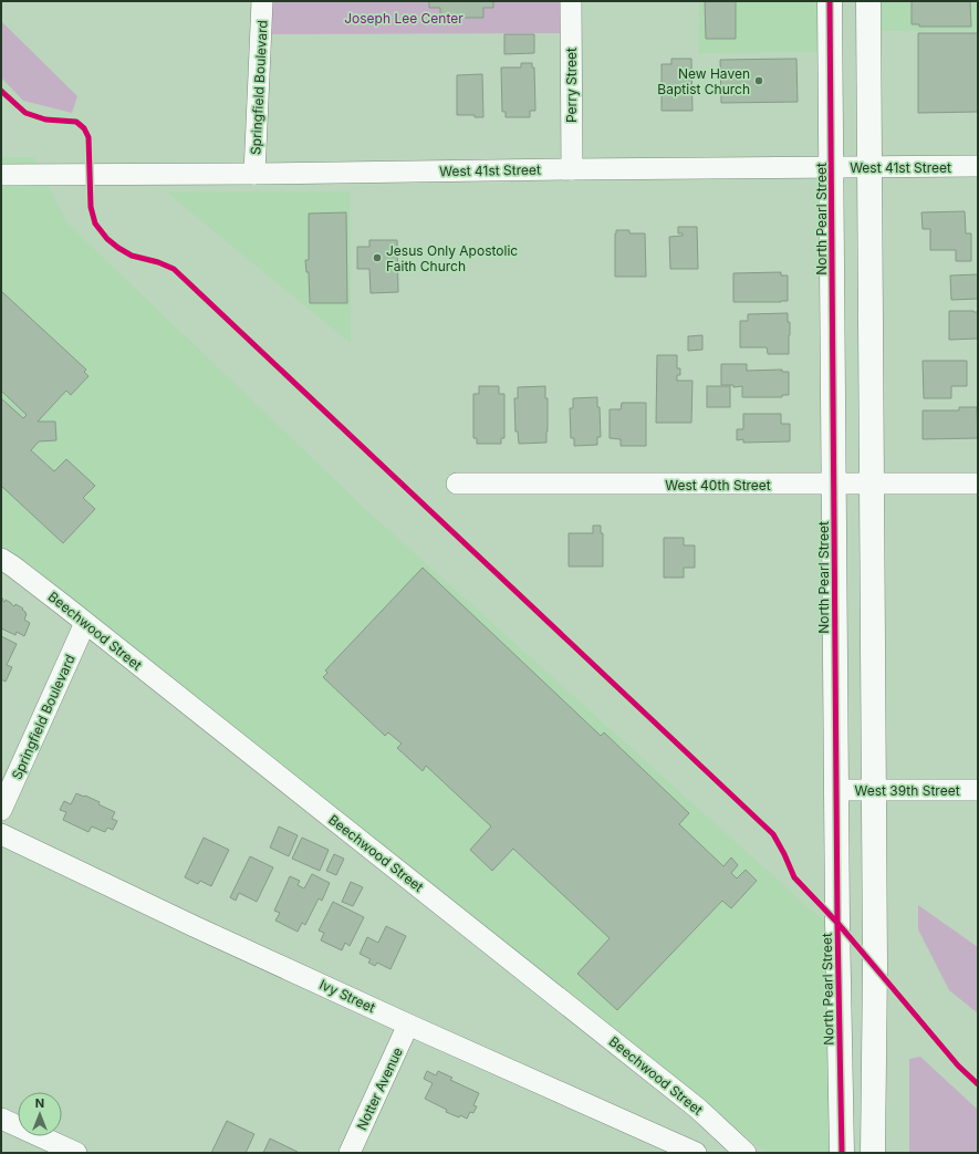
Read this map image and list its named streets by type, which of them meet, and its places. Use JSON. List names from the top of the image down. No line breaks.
{"streets":{"street":["Perry Street","Springfield Boulevard","West 41st Street","North Pearl Street","West 40th Street","Beechwood Street","West 39th Street","Ivy Street","Notter Avenue"]},"crossings":[["Perry Street","West 41st Street"],["Springfield Boulevard","West 41st Street"],["Springfield Boulevard","Beechwood Street"],["West 41st Street","North Pearl Street"],["North Pearl Street","West 40th Street"],["North Pearl Street","West 39th Street"],["Ivy Street","Notter Avenue"]],"parks":["Joseph Lee Center"],"places":["New Haven Baptist Church","Jesus Only Apostolic Faith Church"],"north":"top"}
